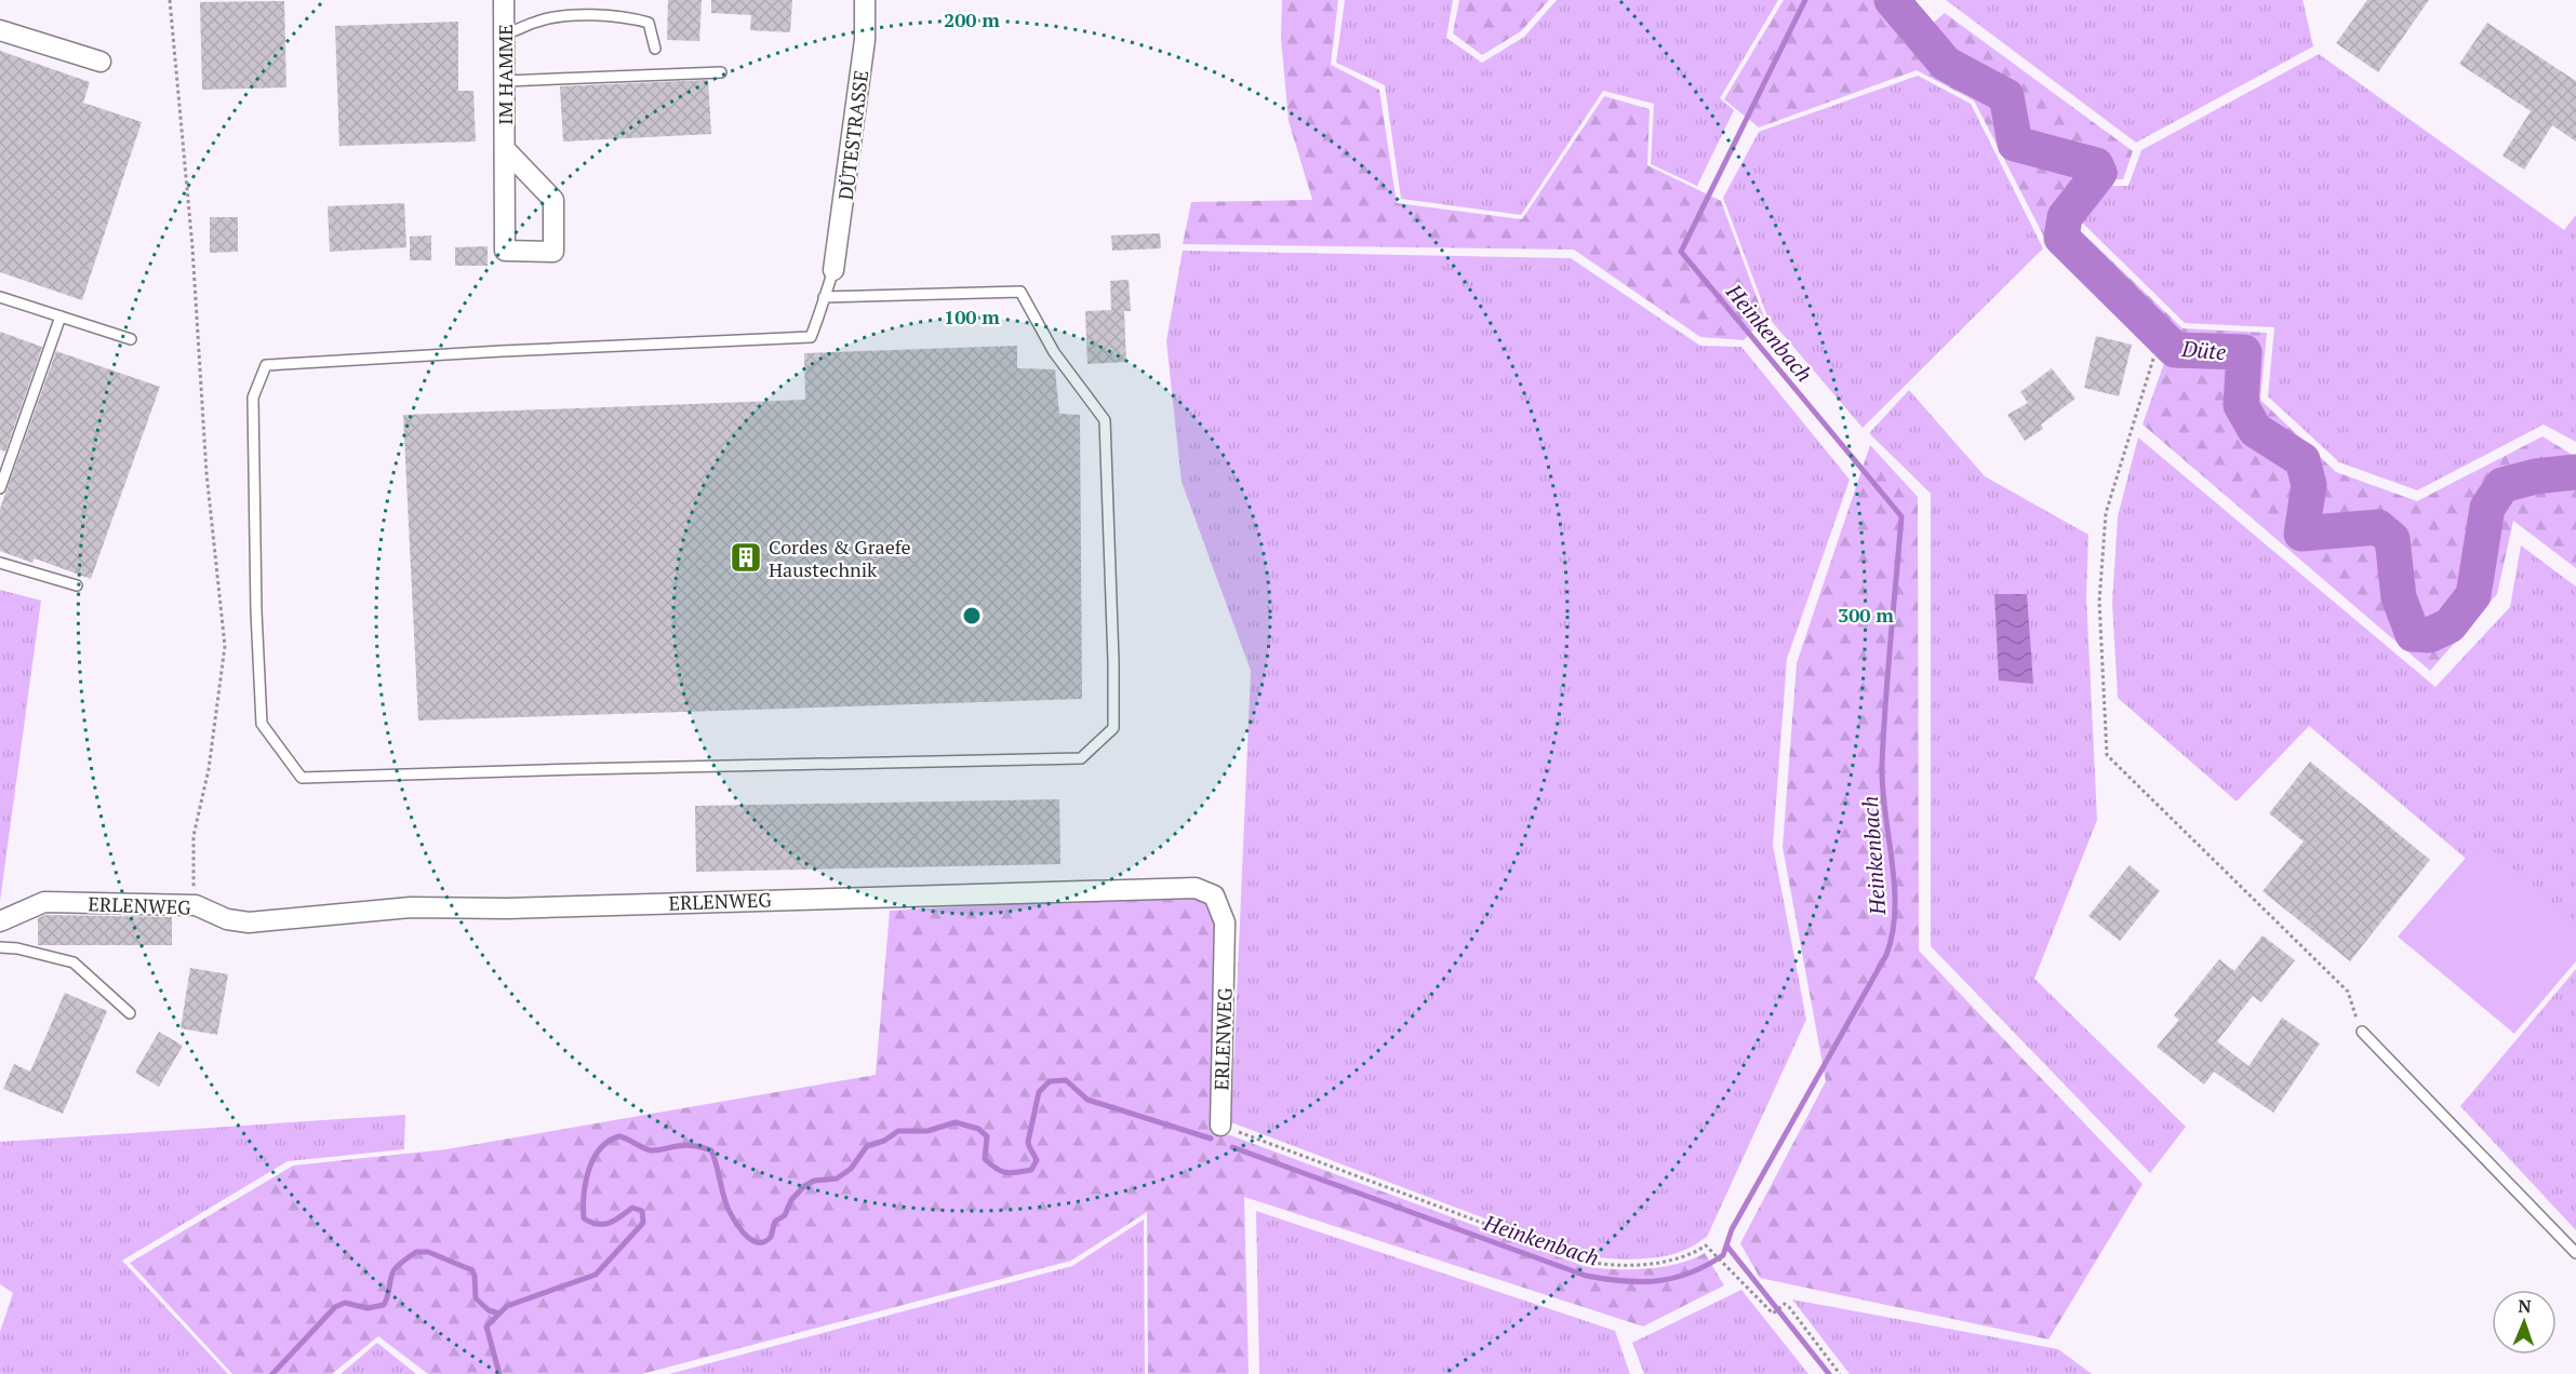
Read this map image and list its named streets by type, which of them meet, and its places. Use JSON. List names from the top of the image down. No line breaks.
{"streets":{"street":["IM HAMME","DÜTESTRASSE","ERLENWEG"]},"water":["Heinkenbach","Düte"],"places":{"building":["Cordes & Graefe Haustechnik"]},"north":"top","rings":["200 m","100 m","300 m"]}
